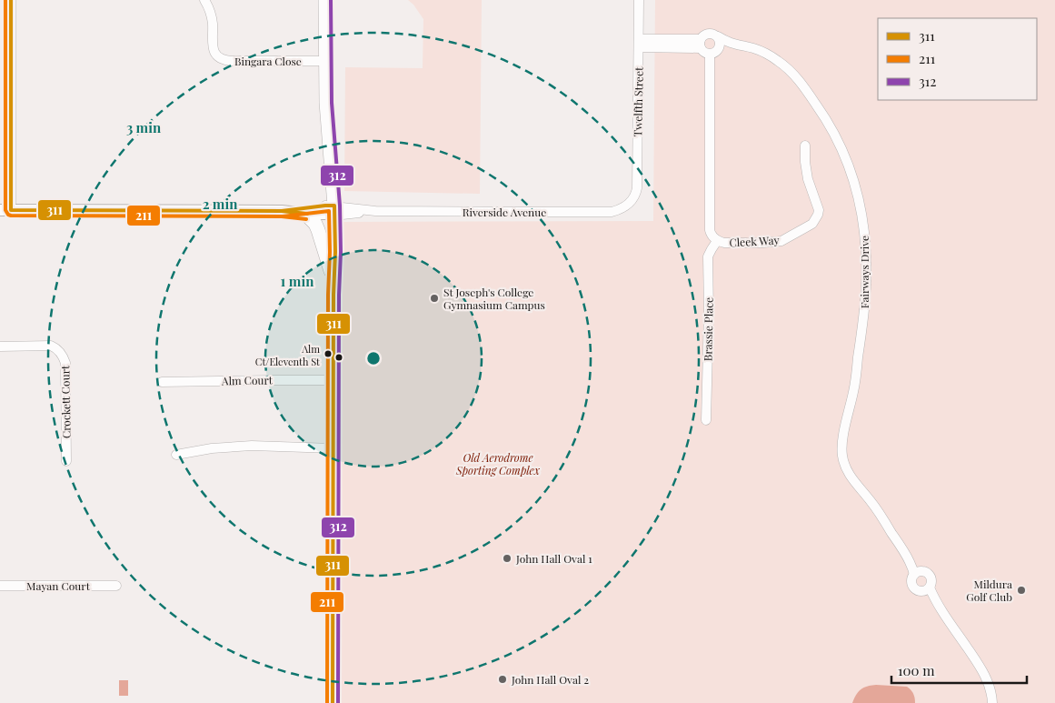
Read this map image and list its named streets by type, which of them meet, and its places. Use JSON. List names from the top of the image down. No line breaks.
{"streets":{"street":["Bingara Close","Twelfth Street","Riverside Avenue","Cleek Way","Fairways Drive","Brassie Place","Alm Court","Crockett Court","Mayan Court"]},"crossings":[["Twelfth Street","Riverside Avenue"],["Cleek Way","Fairways Drive"],["Cleek Way","Brassie Place"]],"parks":["Old Aerodrome Sporting Complex"],"places":["St Joseph's College Gymnasium Campus","Alm Ct/Eleventh St","John Hall Oval 1","Mildura Golf Club","John Hall Oval 2"],"lines":["transit line 311","transit line 211","transit line 312"],"legend":["311","211","312"],"scale_bar":"100 m","rings":["3 min","2 min","1 min"]}
